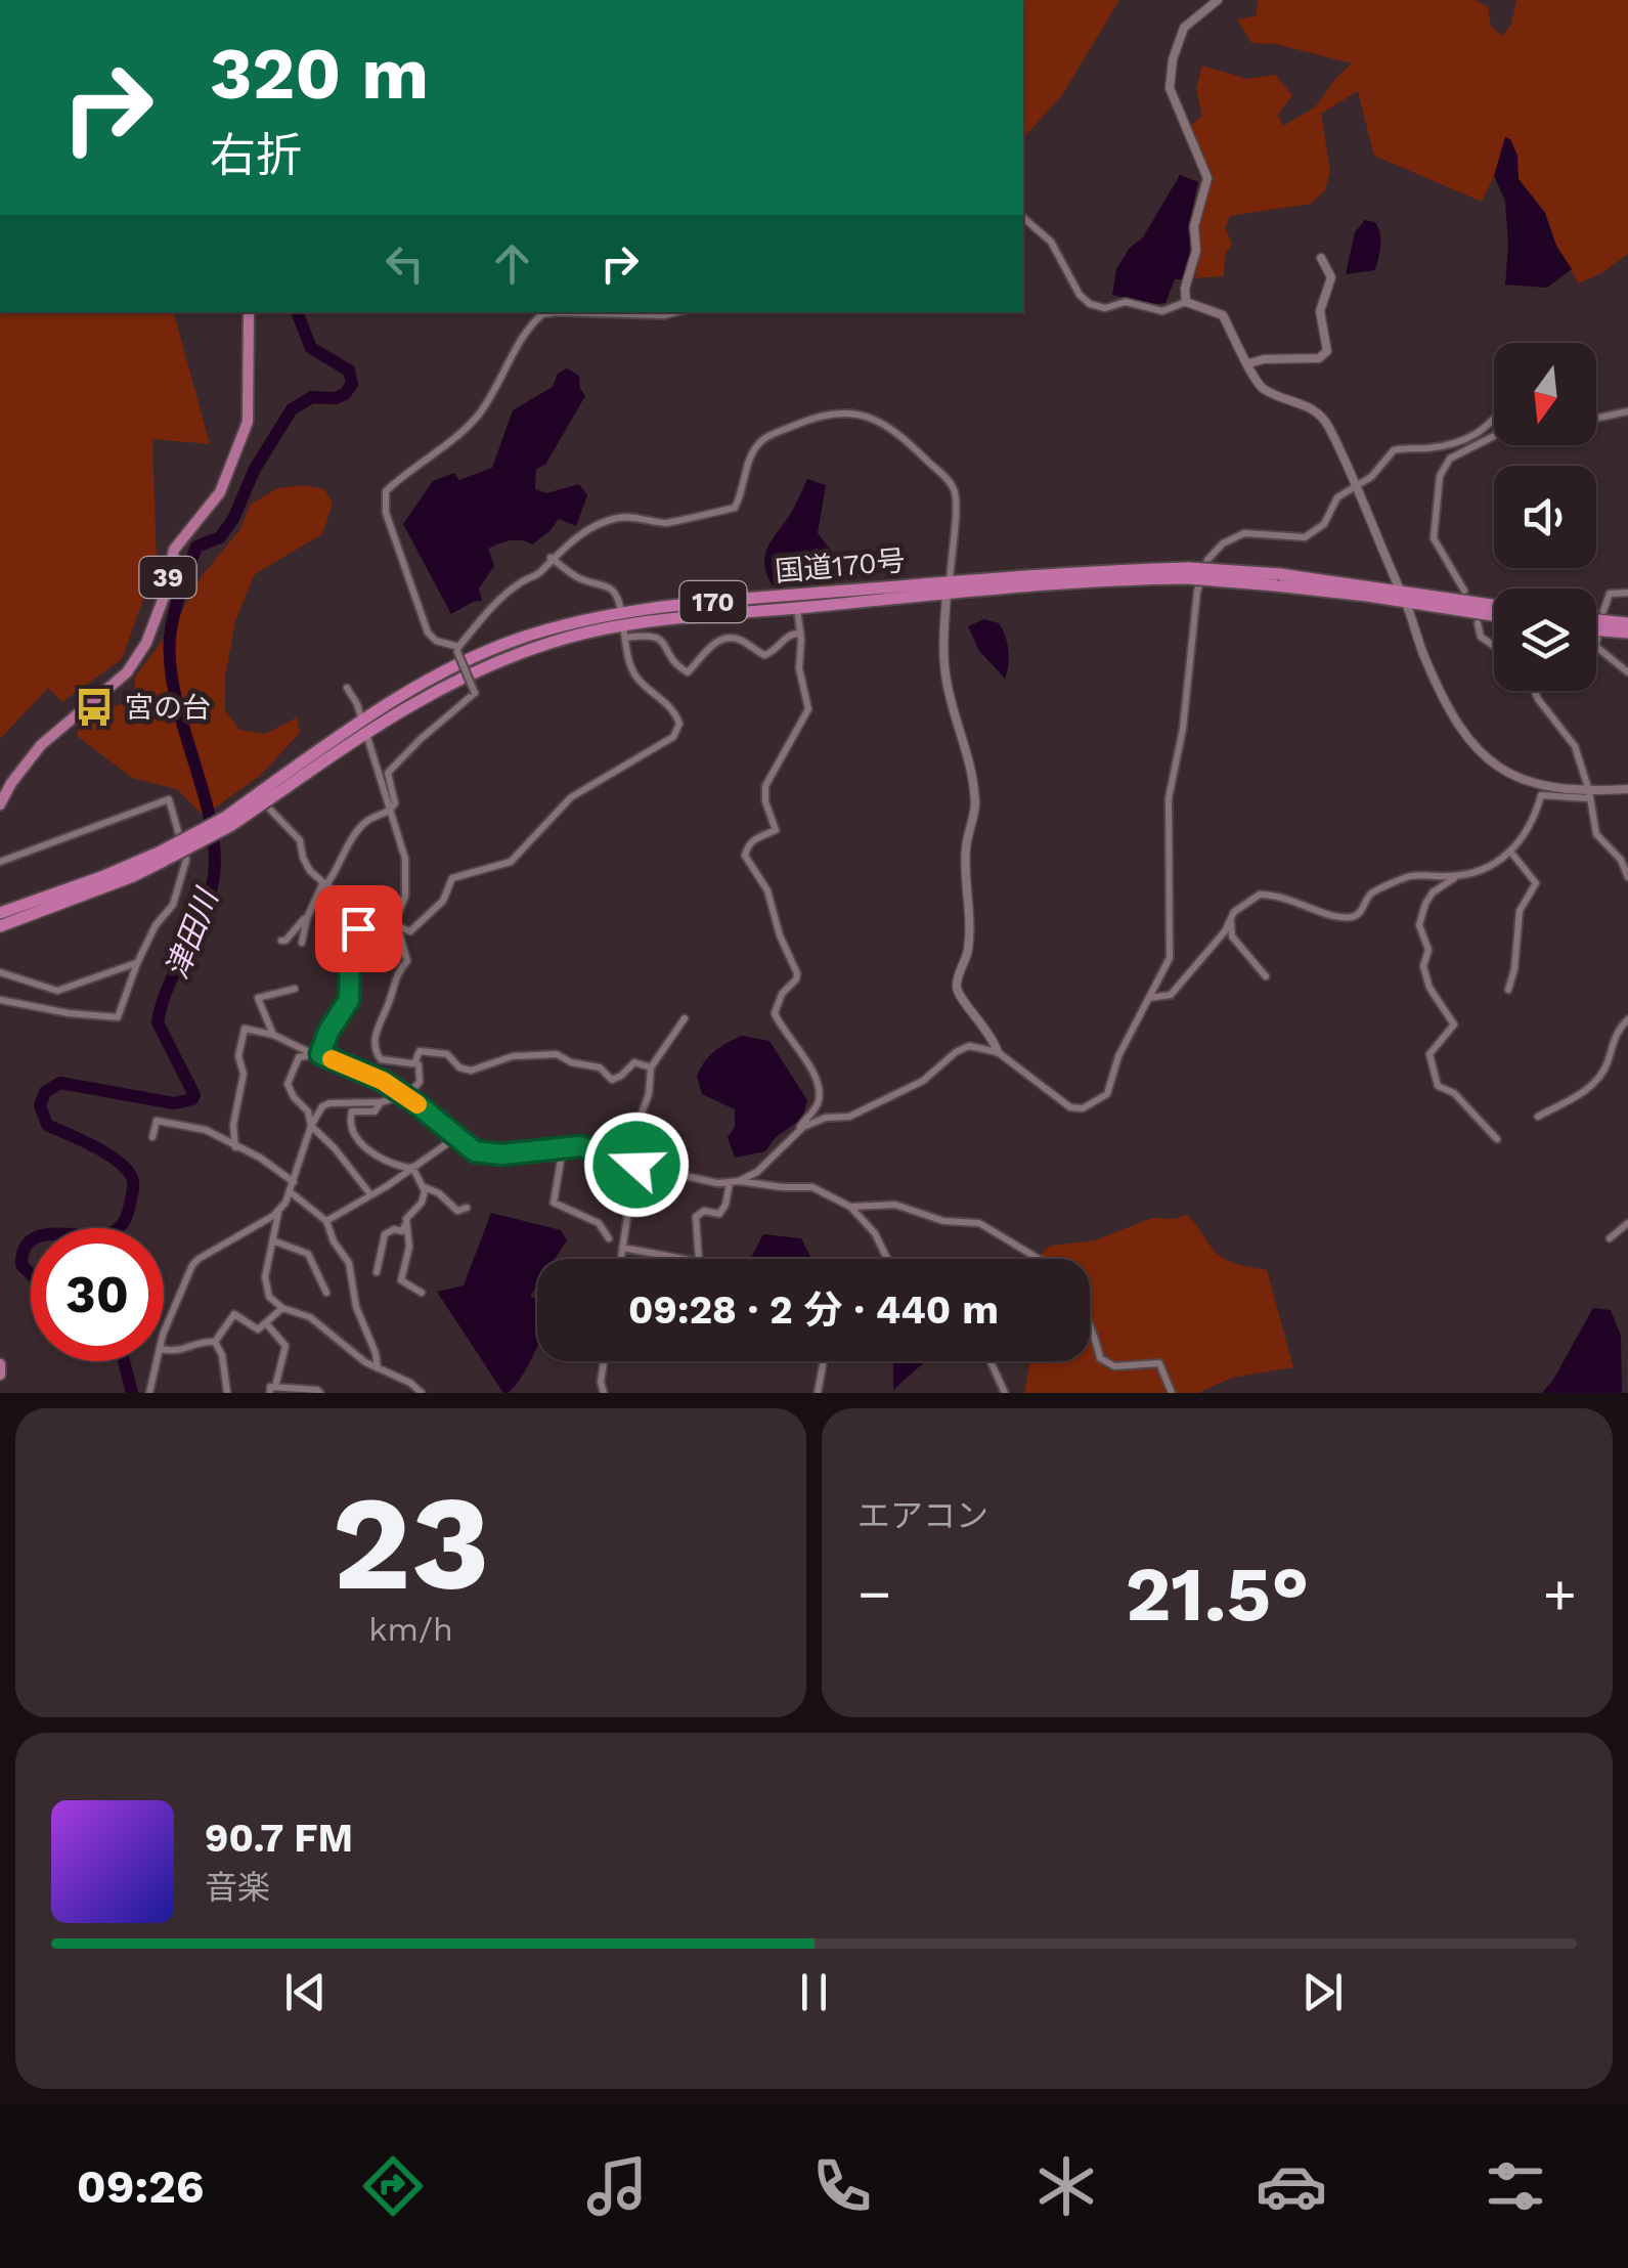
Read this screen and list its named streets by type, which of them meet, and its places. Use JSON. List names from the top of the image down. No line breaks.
{"streets":{"highway":["国道170号","170"],"main road":["39"]},"water":["津田川"],"places":{"bus stop":["宮の台"]},"north":"bottom","page":{"turn":["320 m","右折"],"limit":"30","trip":"09:28 · 2 分 · 440 m","tile":[["23","km/h"],"エアコン"],"heat":["−","21.5°","+"],"song":["90.7 FM","音楽"],"tabs":"09:26"}}
